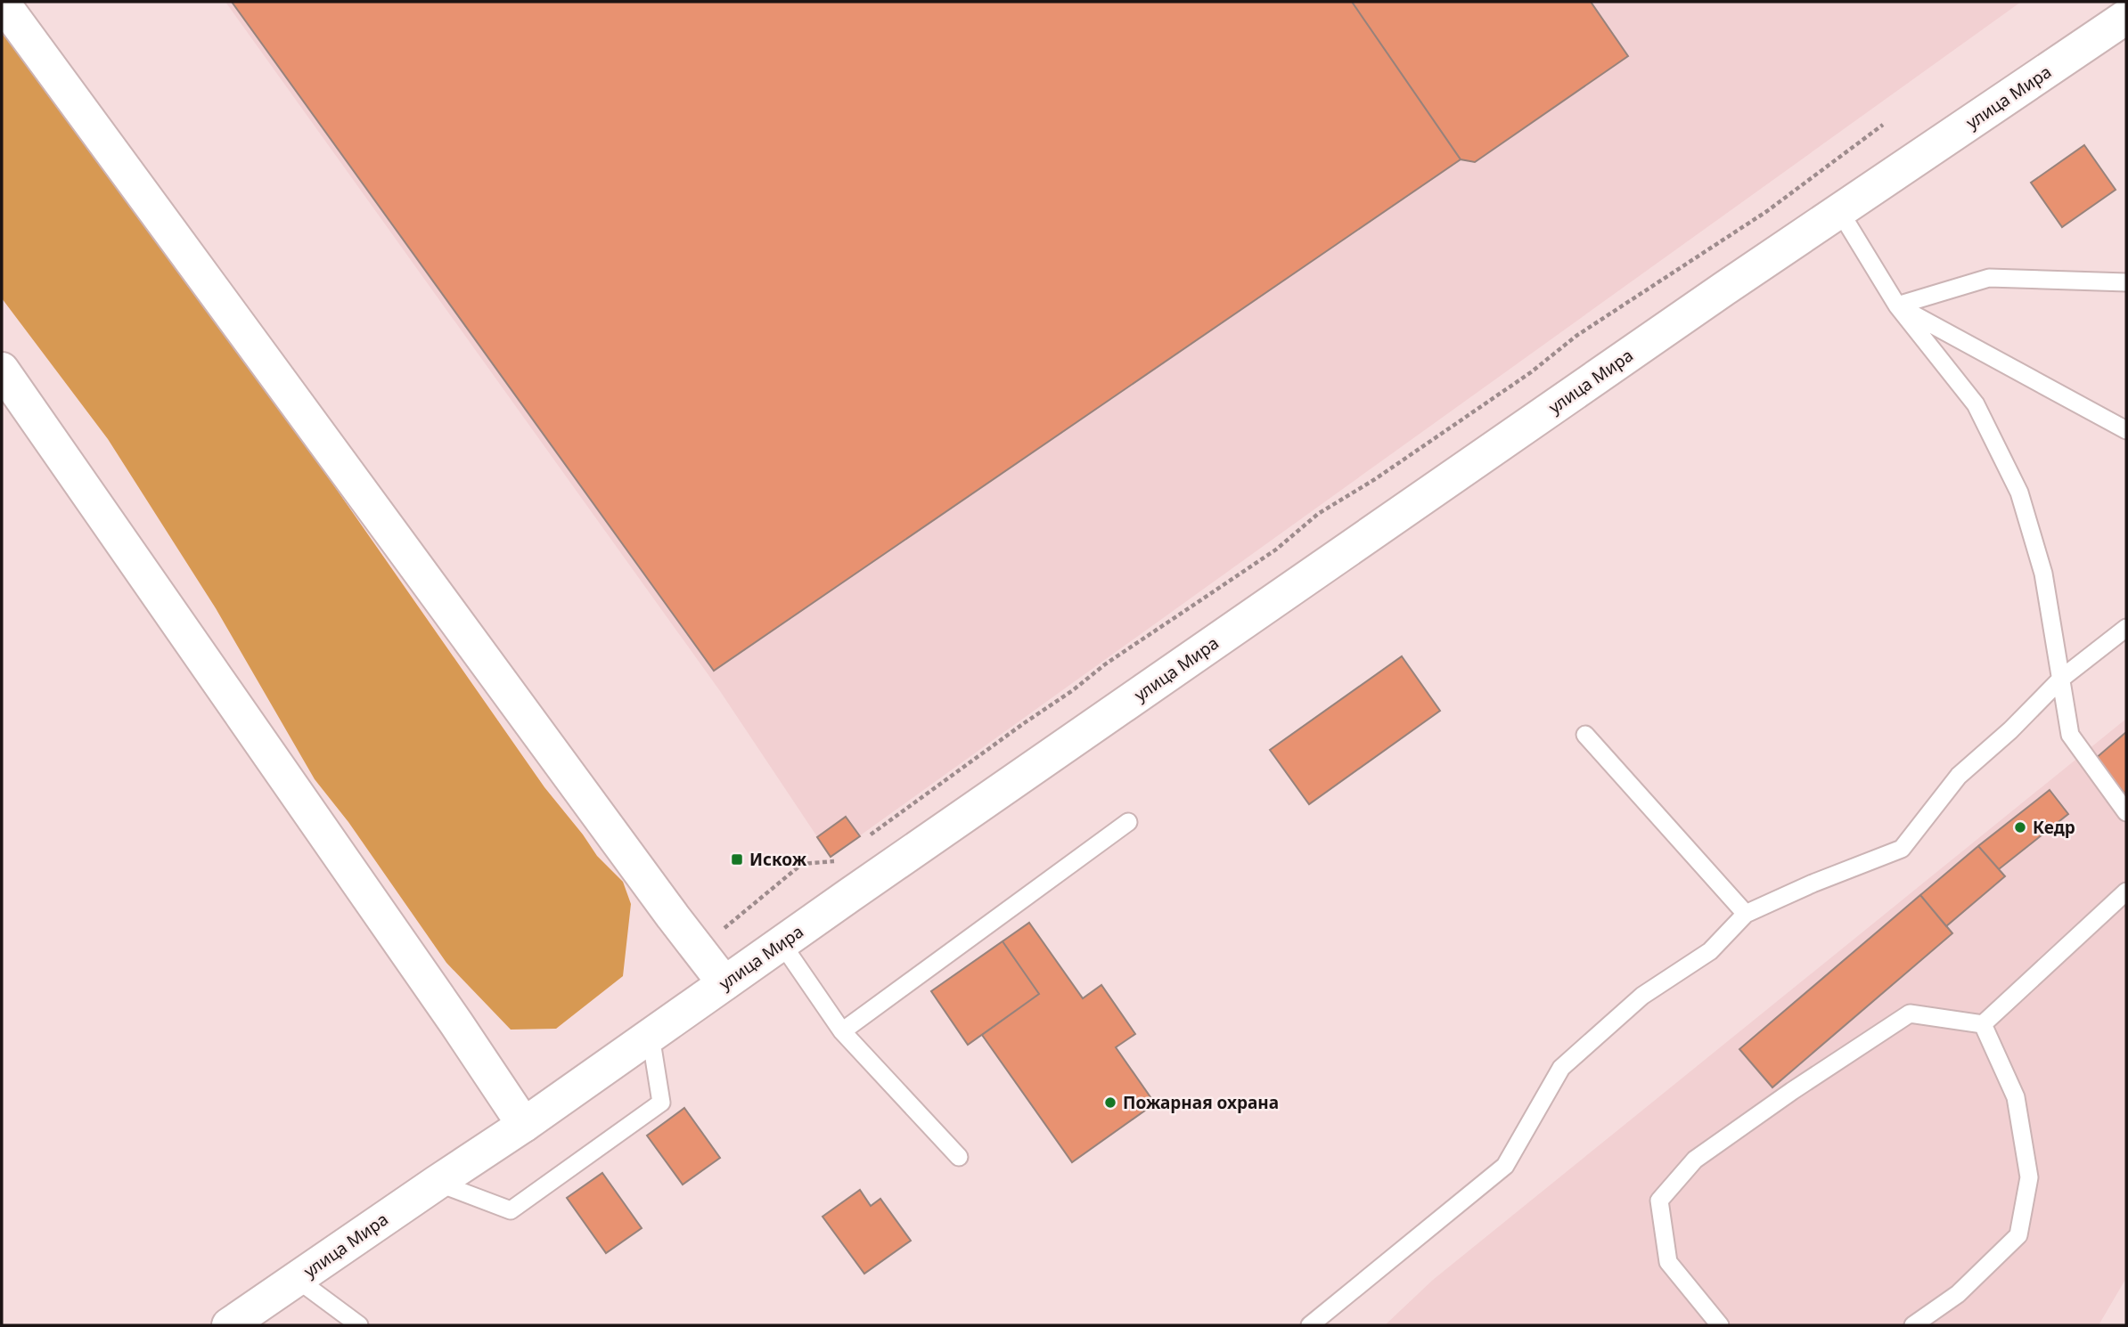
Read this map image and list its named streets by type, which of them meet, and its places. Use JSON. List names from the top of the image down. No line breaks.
{"streets":{"main road":["улица Мира"]},"places":{"other":["Кедр","Пожарная охрана"],"transit":["Искож"]}}
